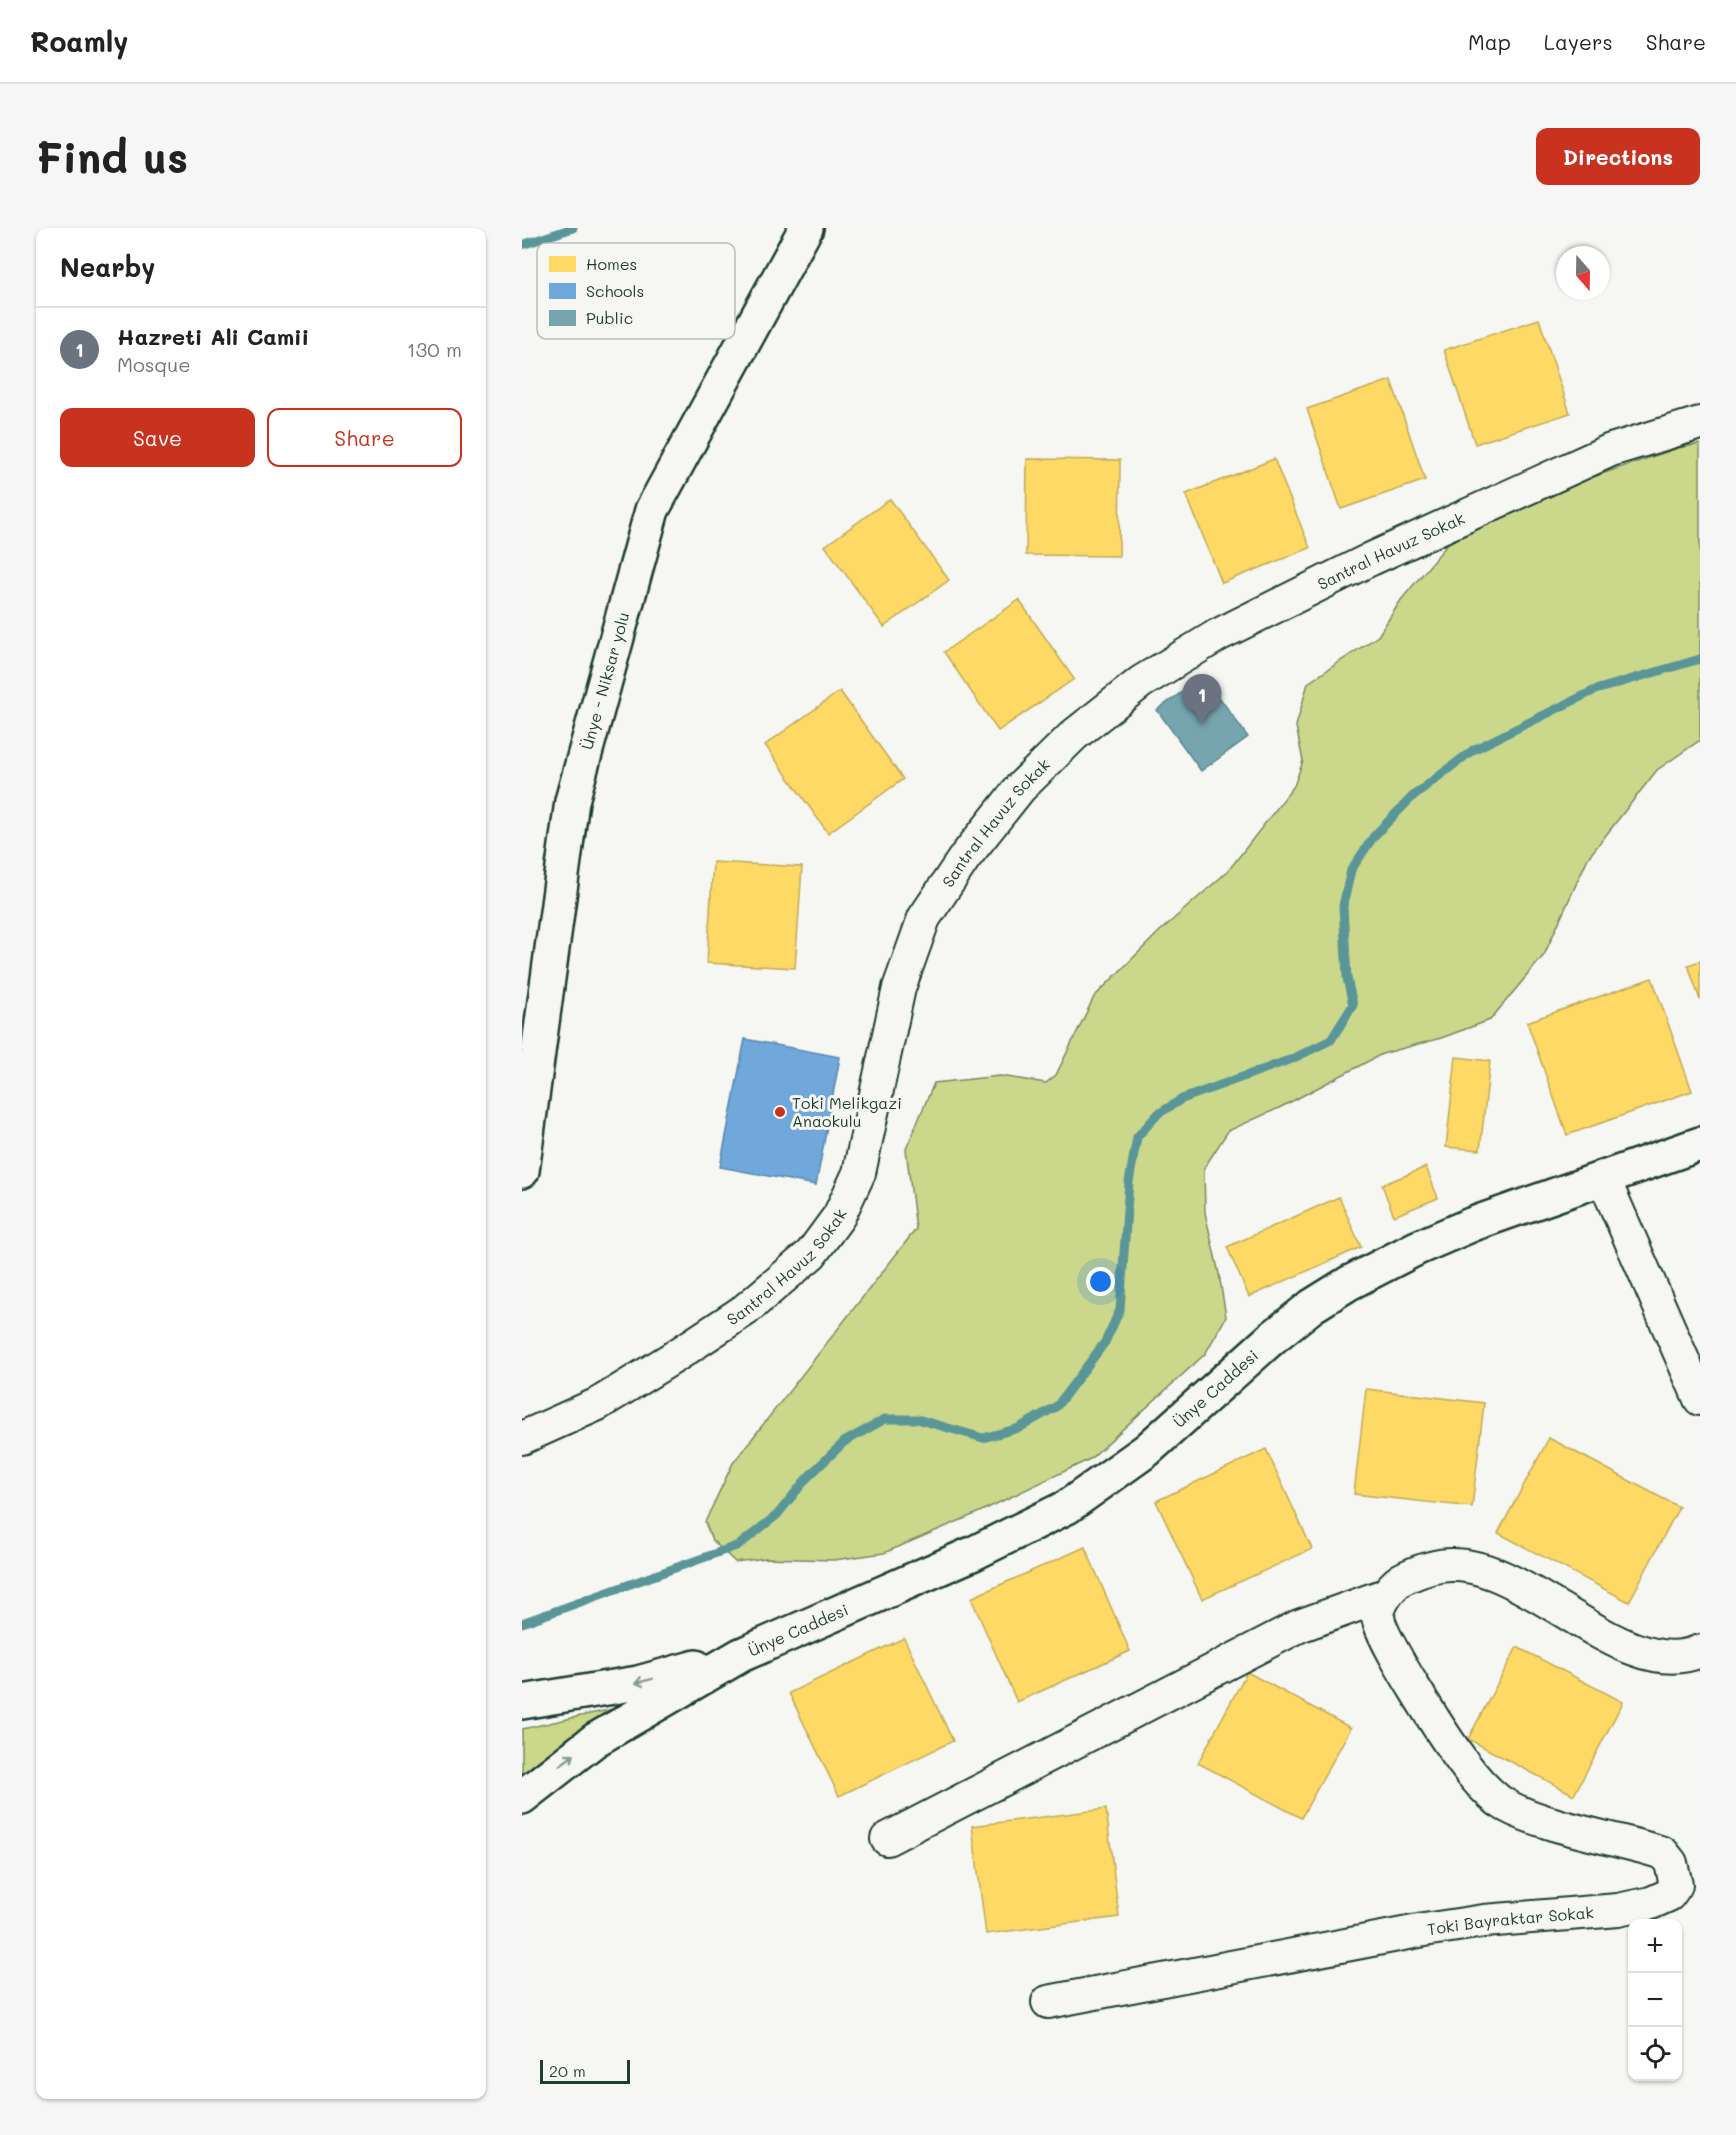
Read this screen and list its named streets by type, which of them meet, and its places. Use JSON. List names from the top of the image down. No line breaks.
{"streets":{"main road":["Ünye - Niksar yolu","Ünye Caddesi"],"street":["Santral Havuz Sokak","Toki Bayraktar Sokak"]},"places":["Toki Melikgazi Anaokulu"],"legend":["Homes","Schools","Public"],"scale_bar":"20 m","north":"bottom","page":{"header":"Roamly","nav":["Map","Layers","Share"],"buttons":["Directions",["Save","Share"]],"title":"Find us","heading":"Nearby","list":[{"mark":"1","name":"Hazreti Ali Camii","note":"Mosque","value":"130 m"}],"pins":"1","map_buttons":["+","−"],"scale":"20 m"}}
